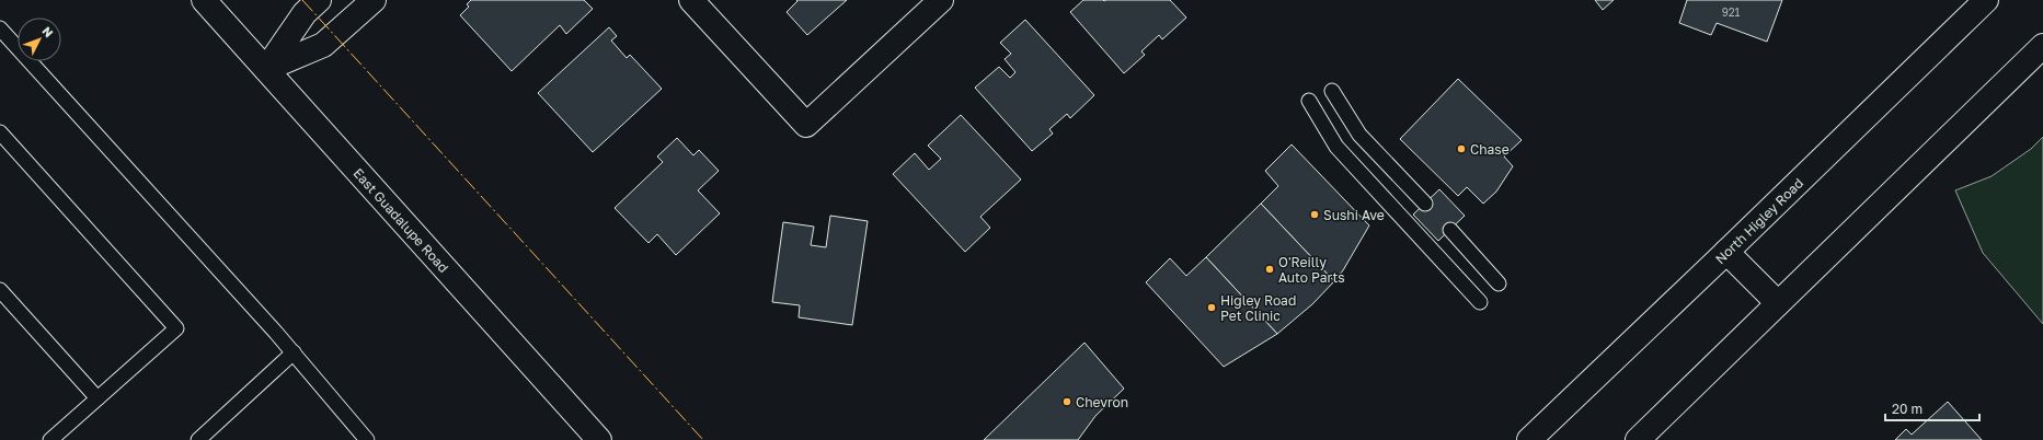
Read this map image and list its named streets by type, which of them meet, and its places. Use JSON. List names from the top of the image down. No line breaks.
{"streets":{"main road":["East Guadalupe Road","North Higley Road"]},"places":["Chase","Sushi Ave","O'Reilly Auto Parts","Higley Road Pet Clinic","Chevron"],"house_numbers":["921"],"scale_bar":"20 m","north":"top right"}
